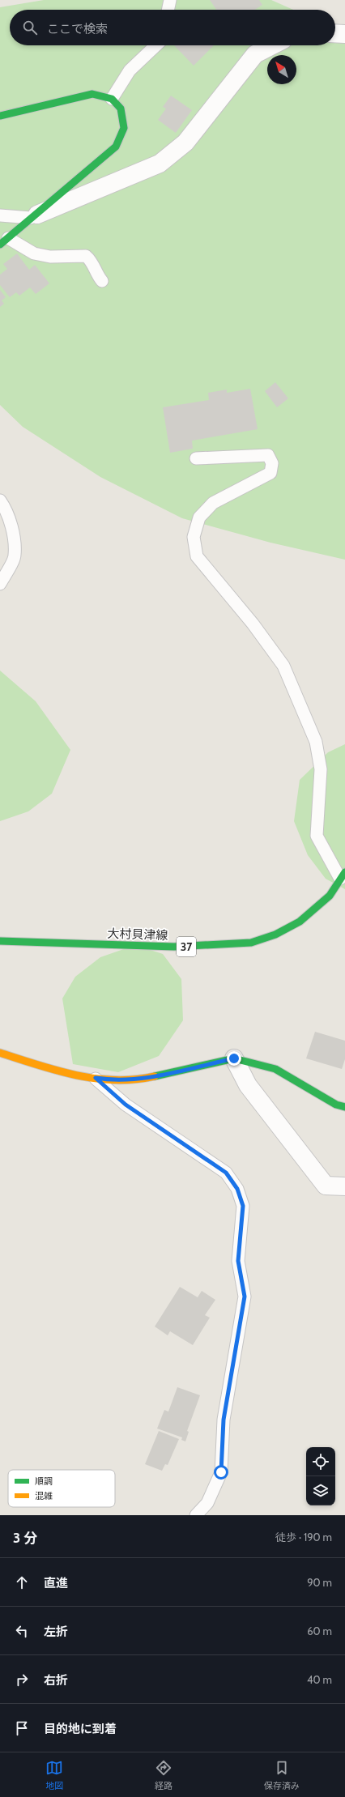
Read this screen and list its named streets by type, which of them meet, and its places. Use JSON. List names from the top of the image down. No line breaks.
{"streets":{"street":["大村貝津線","37"]},"legend":["順調","混雑"],"north":"top left","page":{"search":"ここで検索","heading":["3 分","徒歩 · 190 m"],"list":[["直進","90 m"],["左折","60 m"],["右折","40 m"],"目的地に到着"],"nav":["地図","経路","保存済み"]}}
